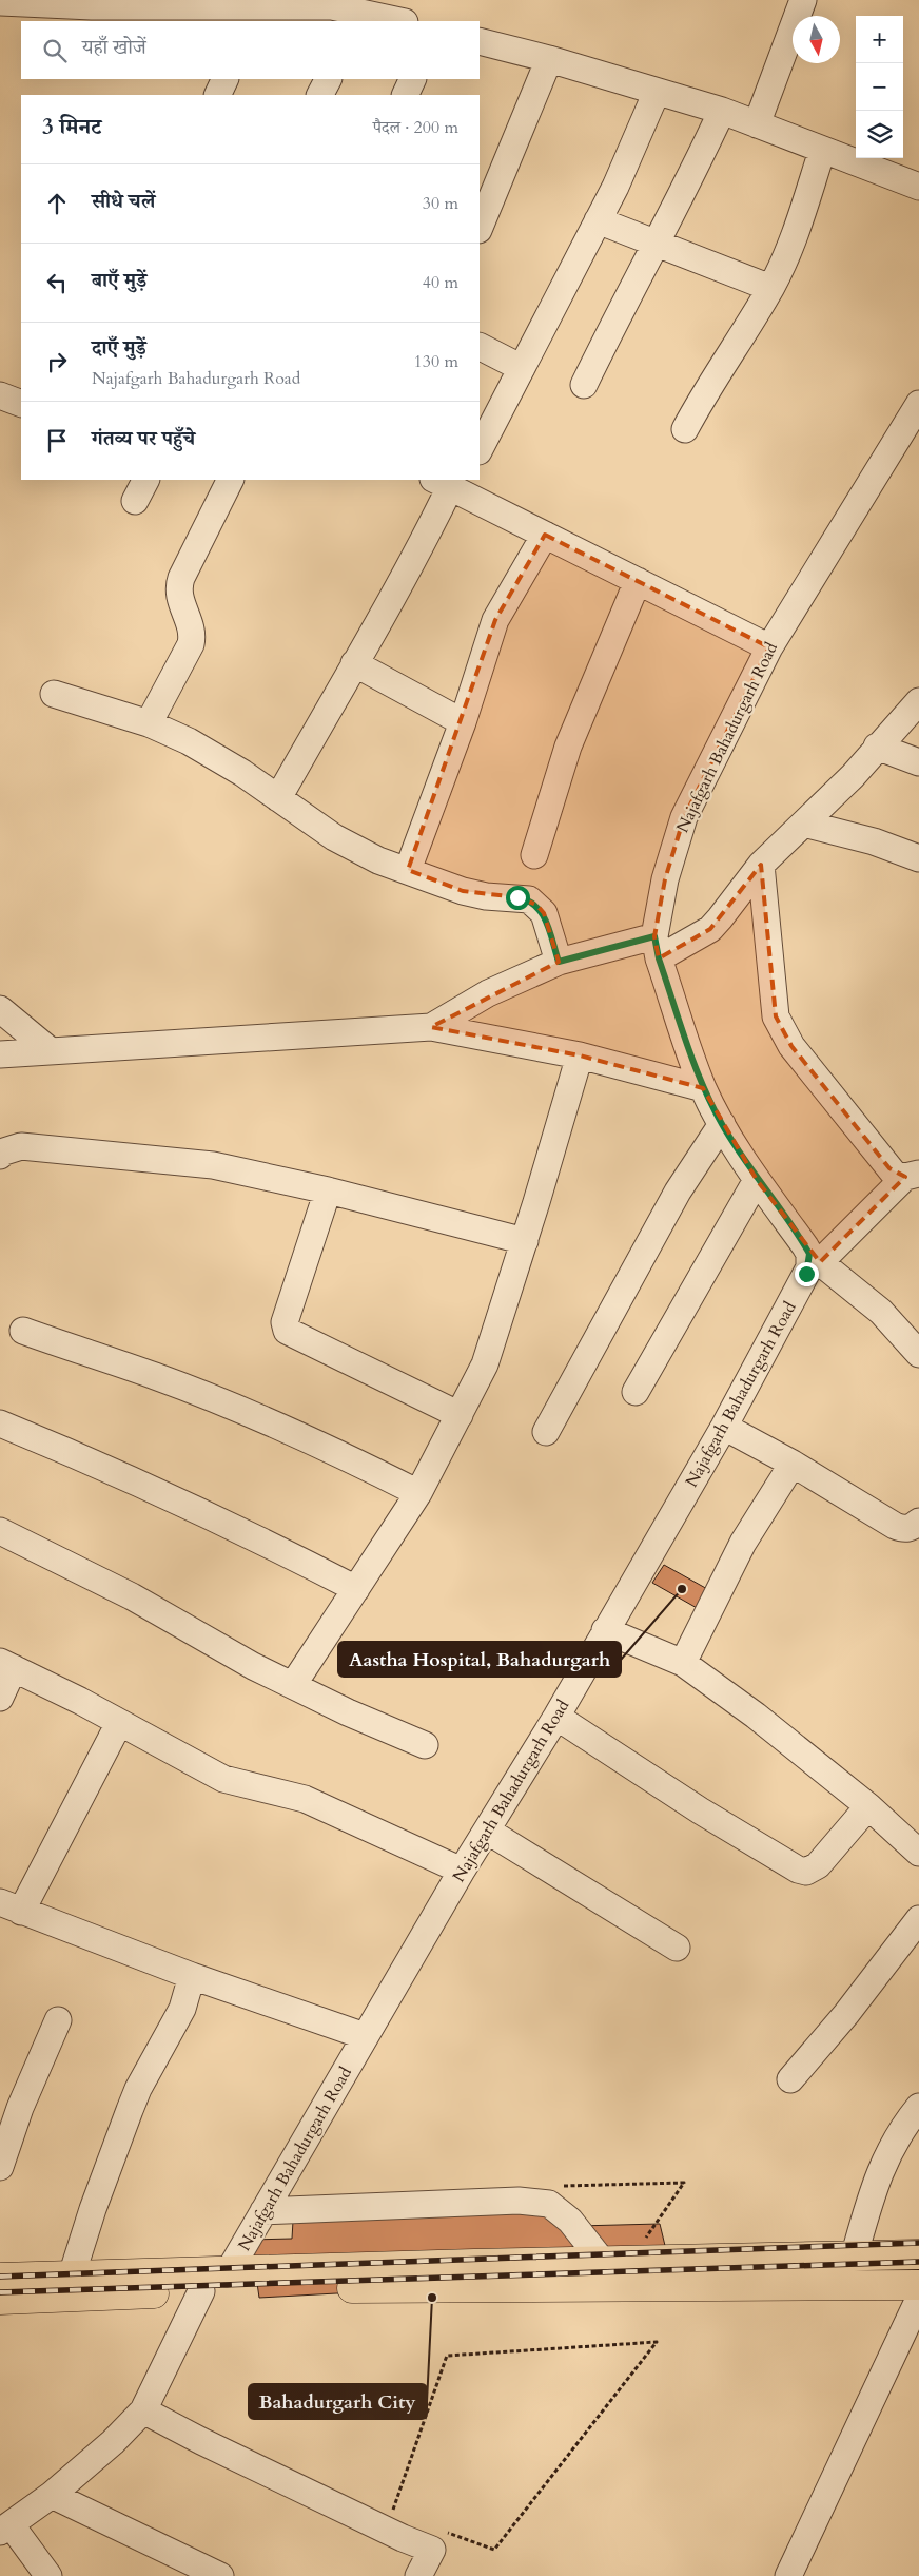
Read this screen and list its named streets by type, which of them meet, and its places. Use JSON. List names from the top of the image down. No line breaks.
{"streets":{"street":["Najafgarh Bahadurgarh Road"]},"places":["Aastha Hospital, Bahadurgarh","Bahadurgarh City"],"north":"bottom","page":{"map_buttons":["+","−"],"search":"यहाँ खोजें","heading":["3 मिनट","पैदल · 200 m"],"list":[["सीधे चलें","30 m"],["बाएँ मुड़ें","40 m"],["दाएँ मुड़ें","Najafgarh Bahadurgarh Road","130 m"],"गंतव्य पर पहुँचे"]}}
